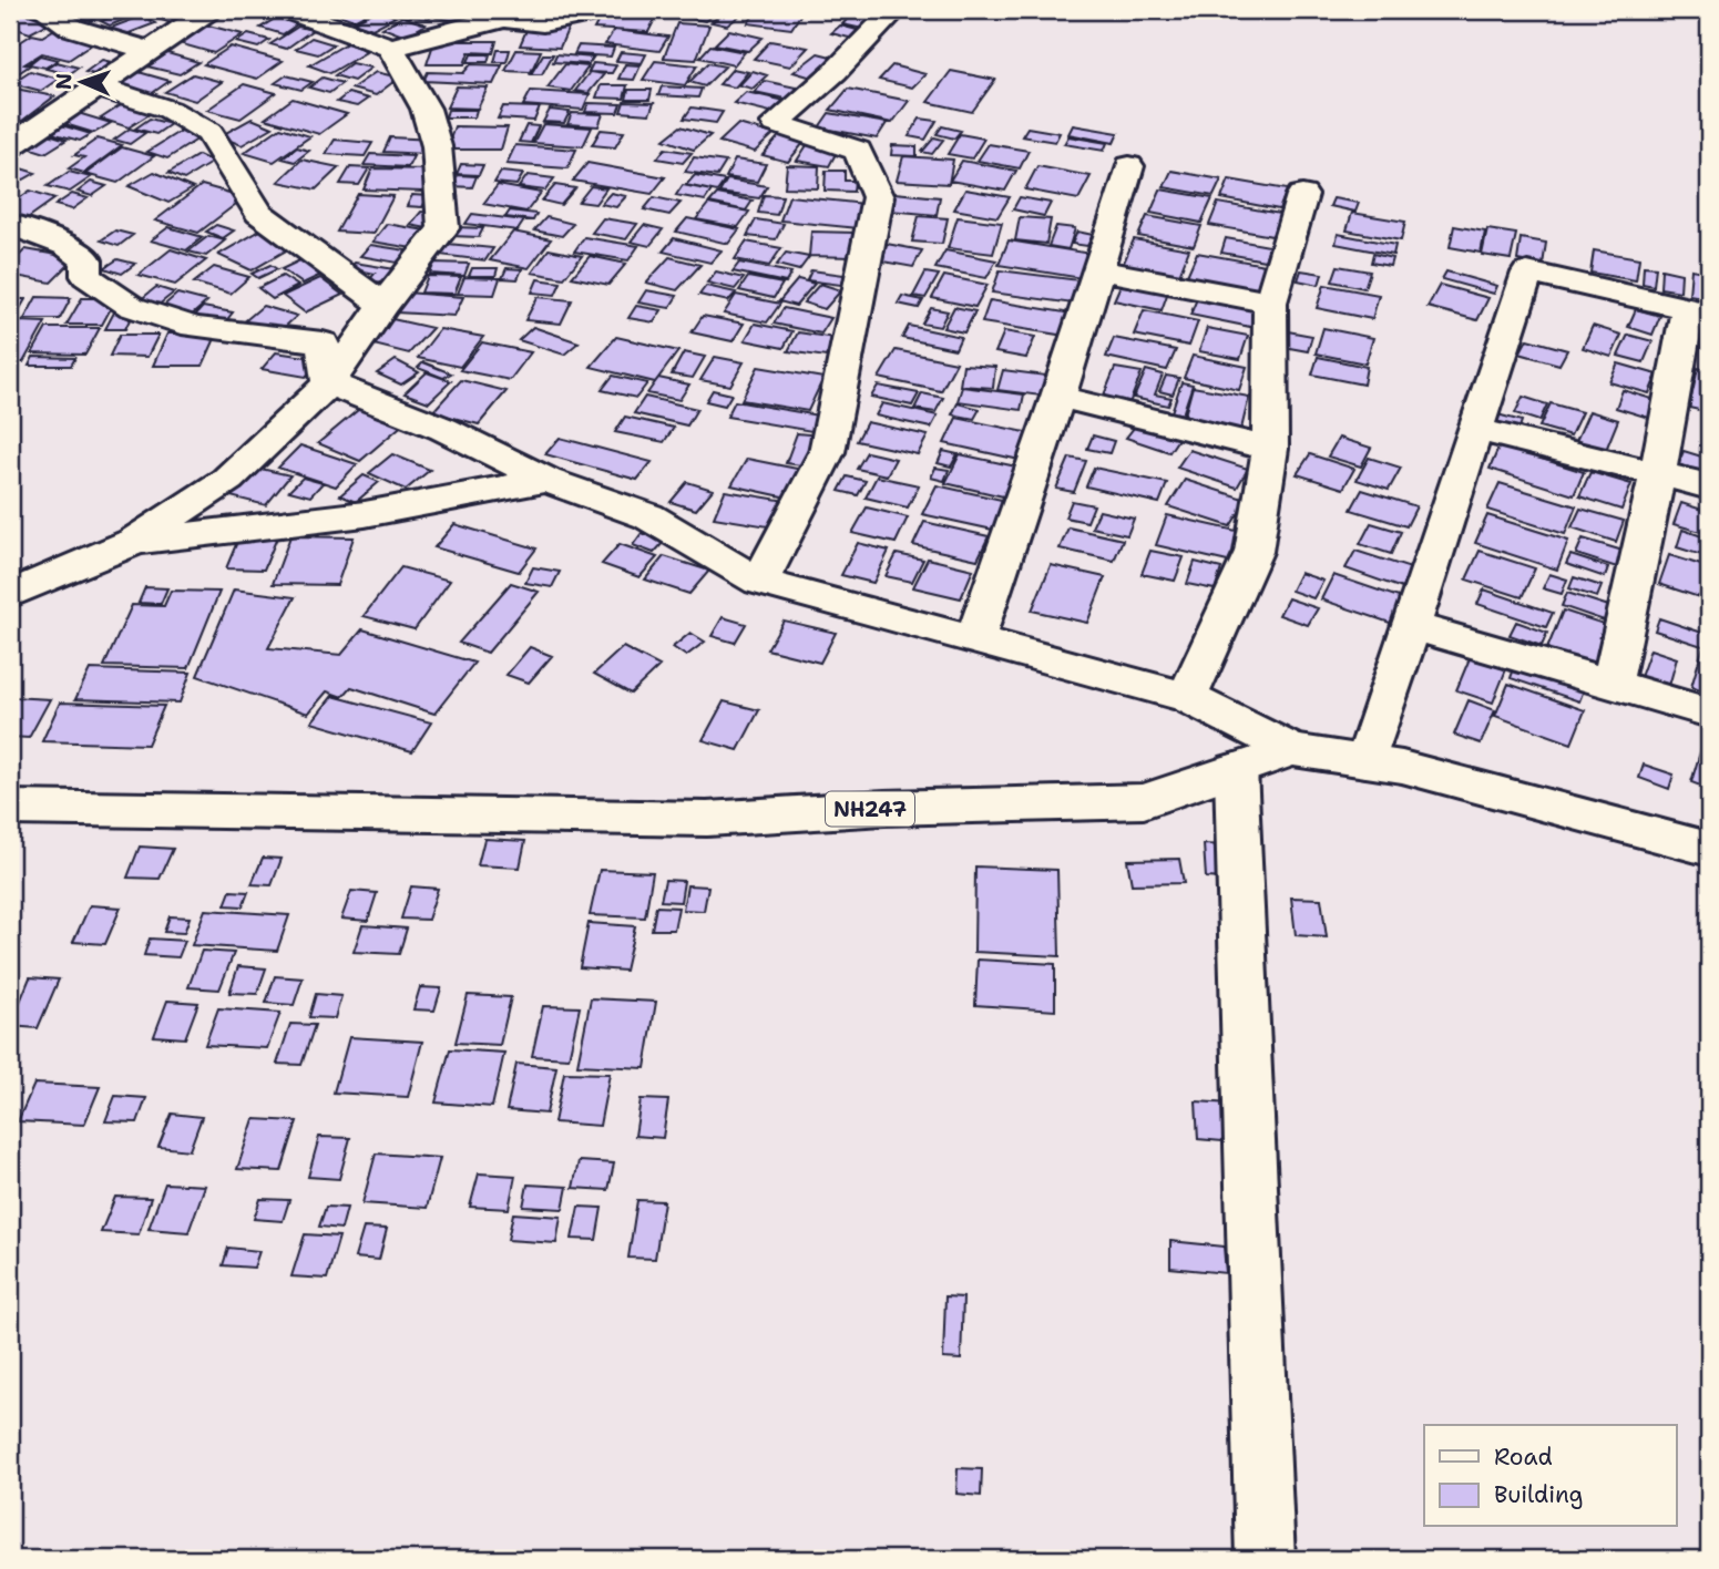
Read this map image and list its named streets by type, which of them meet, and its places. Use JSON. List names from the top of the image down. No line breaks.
{"streets":{"main road":["NH247"]},"legend":["Road","Building"],"north":"left"}
